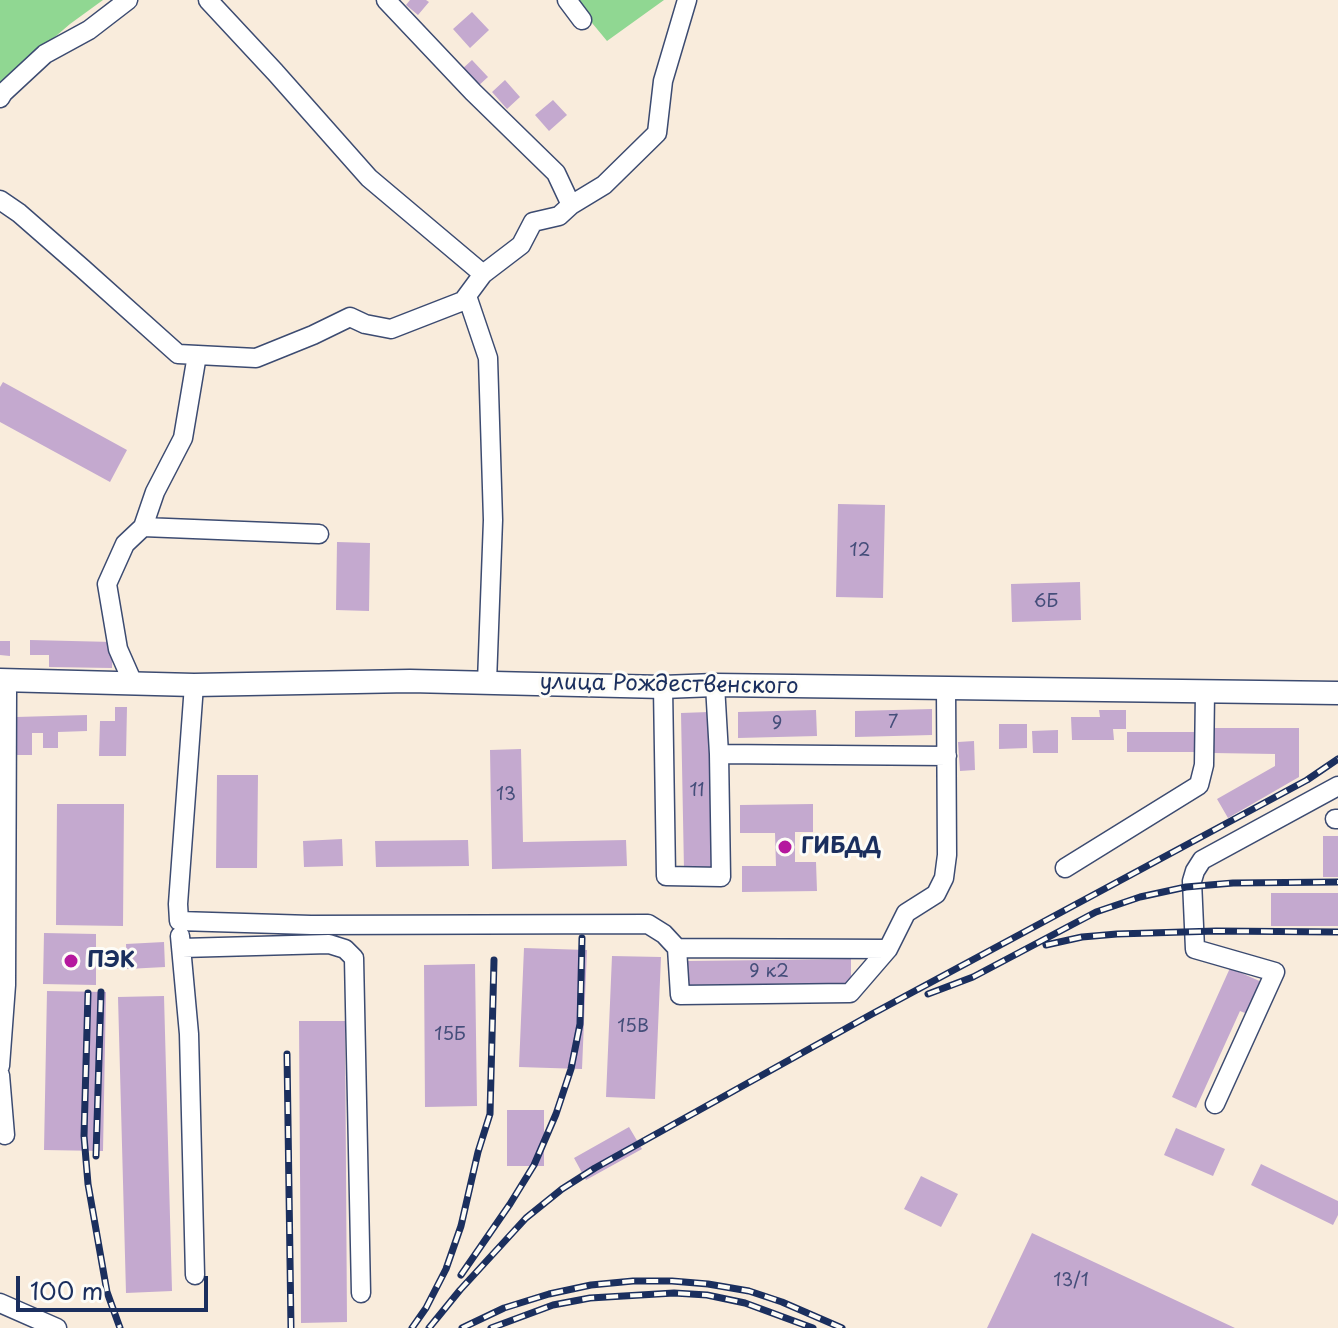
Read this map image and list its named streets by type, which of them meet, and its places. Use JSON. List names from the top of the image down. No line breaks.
{"streets":{"main road":["улица Рождественского"]},"places":["ГИБДД","ПЭК"],"house_numbers":["12","6Б","7","9","11","13","9 к2","15В","15Б","13/1"],"scale_bar":"100 m"}
